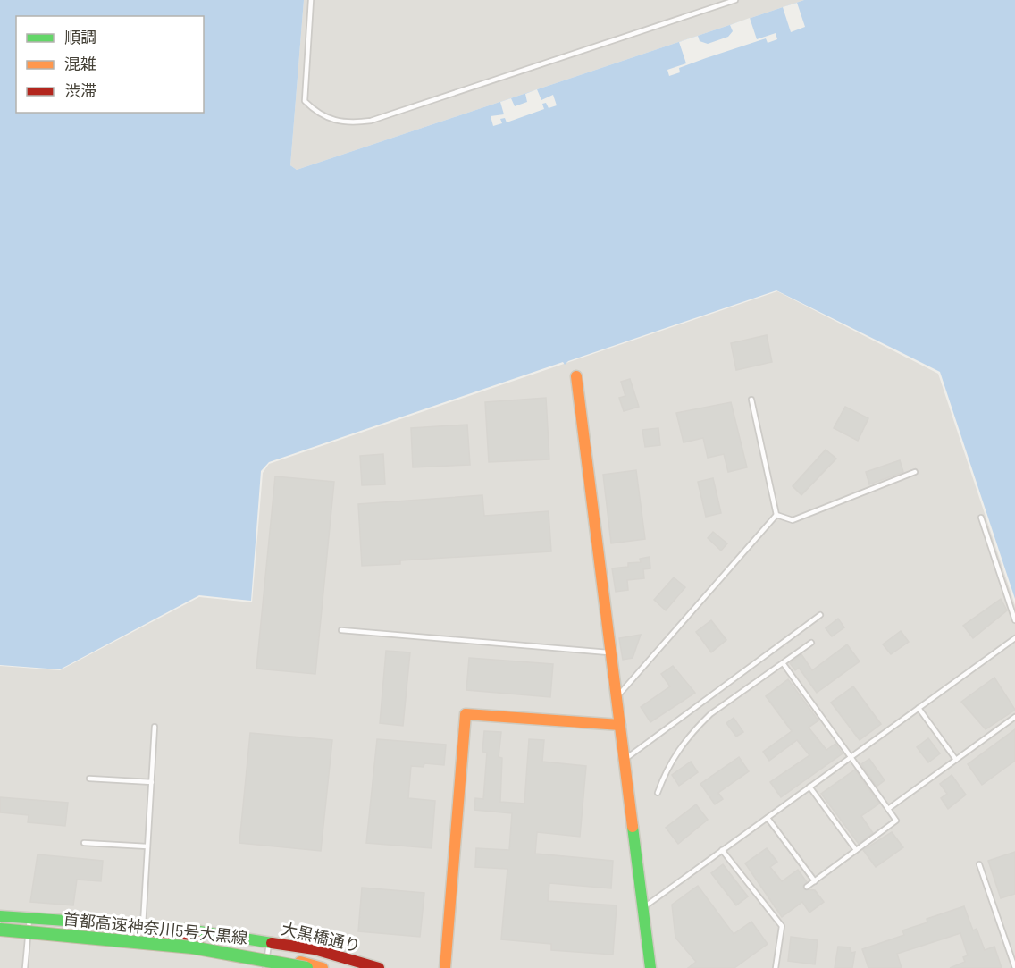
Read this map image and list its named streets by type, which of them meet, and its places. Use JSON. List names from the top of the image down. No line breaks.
{"streets":{"main road":["首都高速神奈川5号大黒線","大黒橋通り"]},"crossings":[["首都高速神奈川5号大黒線","大黒橋通り"]],"legend":["順調","混雑","渋滞"]}
